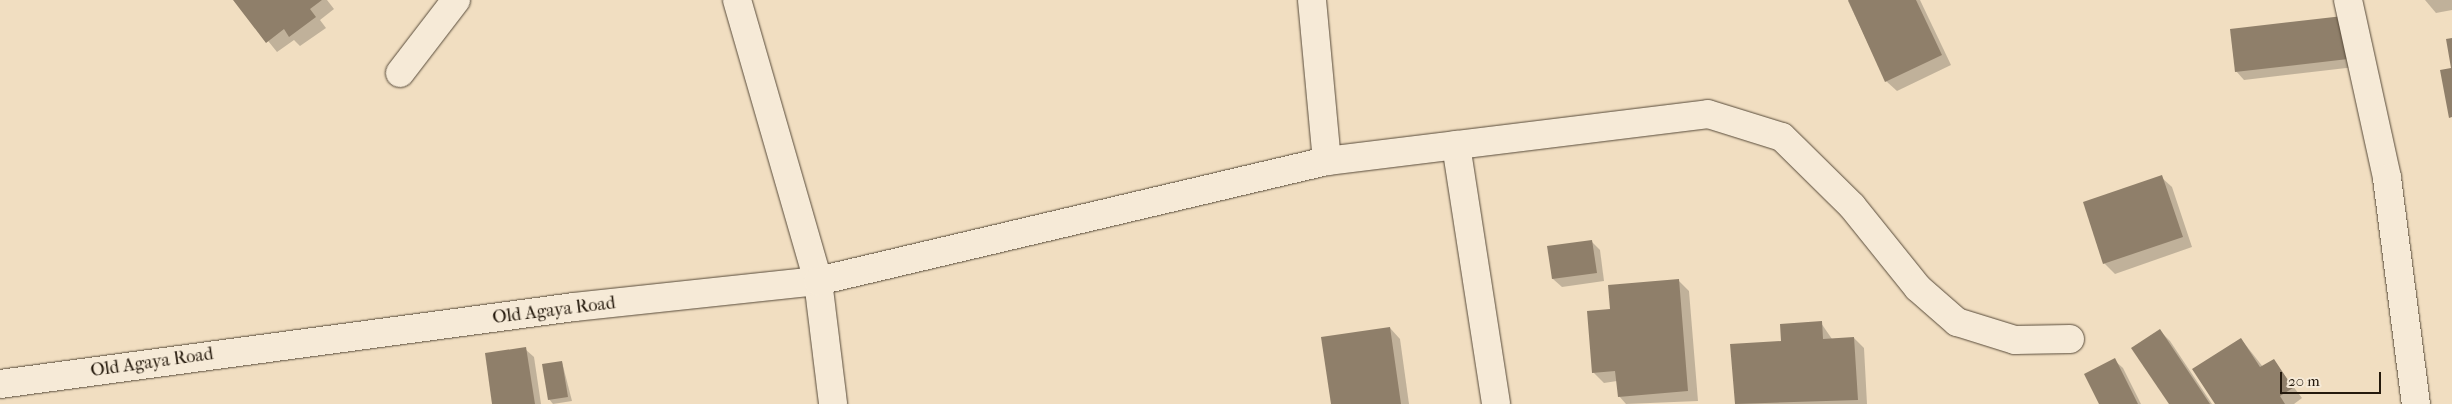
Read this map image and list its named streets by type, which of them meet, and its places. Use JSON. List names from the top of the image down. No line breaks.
{"streets":{"street":["Old Agaya Road"]},"scale_bar":"20 m"}
